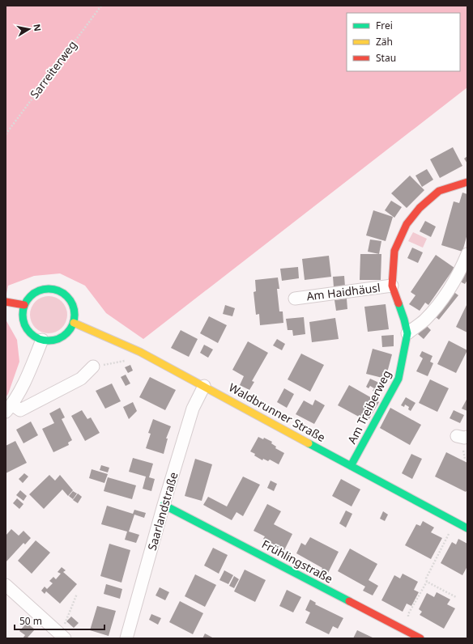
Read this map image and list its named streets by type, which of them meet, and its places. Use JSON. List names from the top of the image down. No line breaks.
{"streets":{"street":["Am Haidhäusl","Am Treiberweg","Waldbrunner Straße","Saarlandstraße","Frühlingstraße"],"path":["Sarreiterweg"]},"crossings":[["Am Haidhäusl","Am Treiberweg"],["Am Treiberweg","Waldbrunner Straße"],["Waldbrunner Straße","Saarlandstraße"],["Saarlandstraße","Frühlingstraße"]],"legend":["Frei","Zäh","Stau"],"scale_bar":"50 m","north":"right"}
